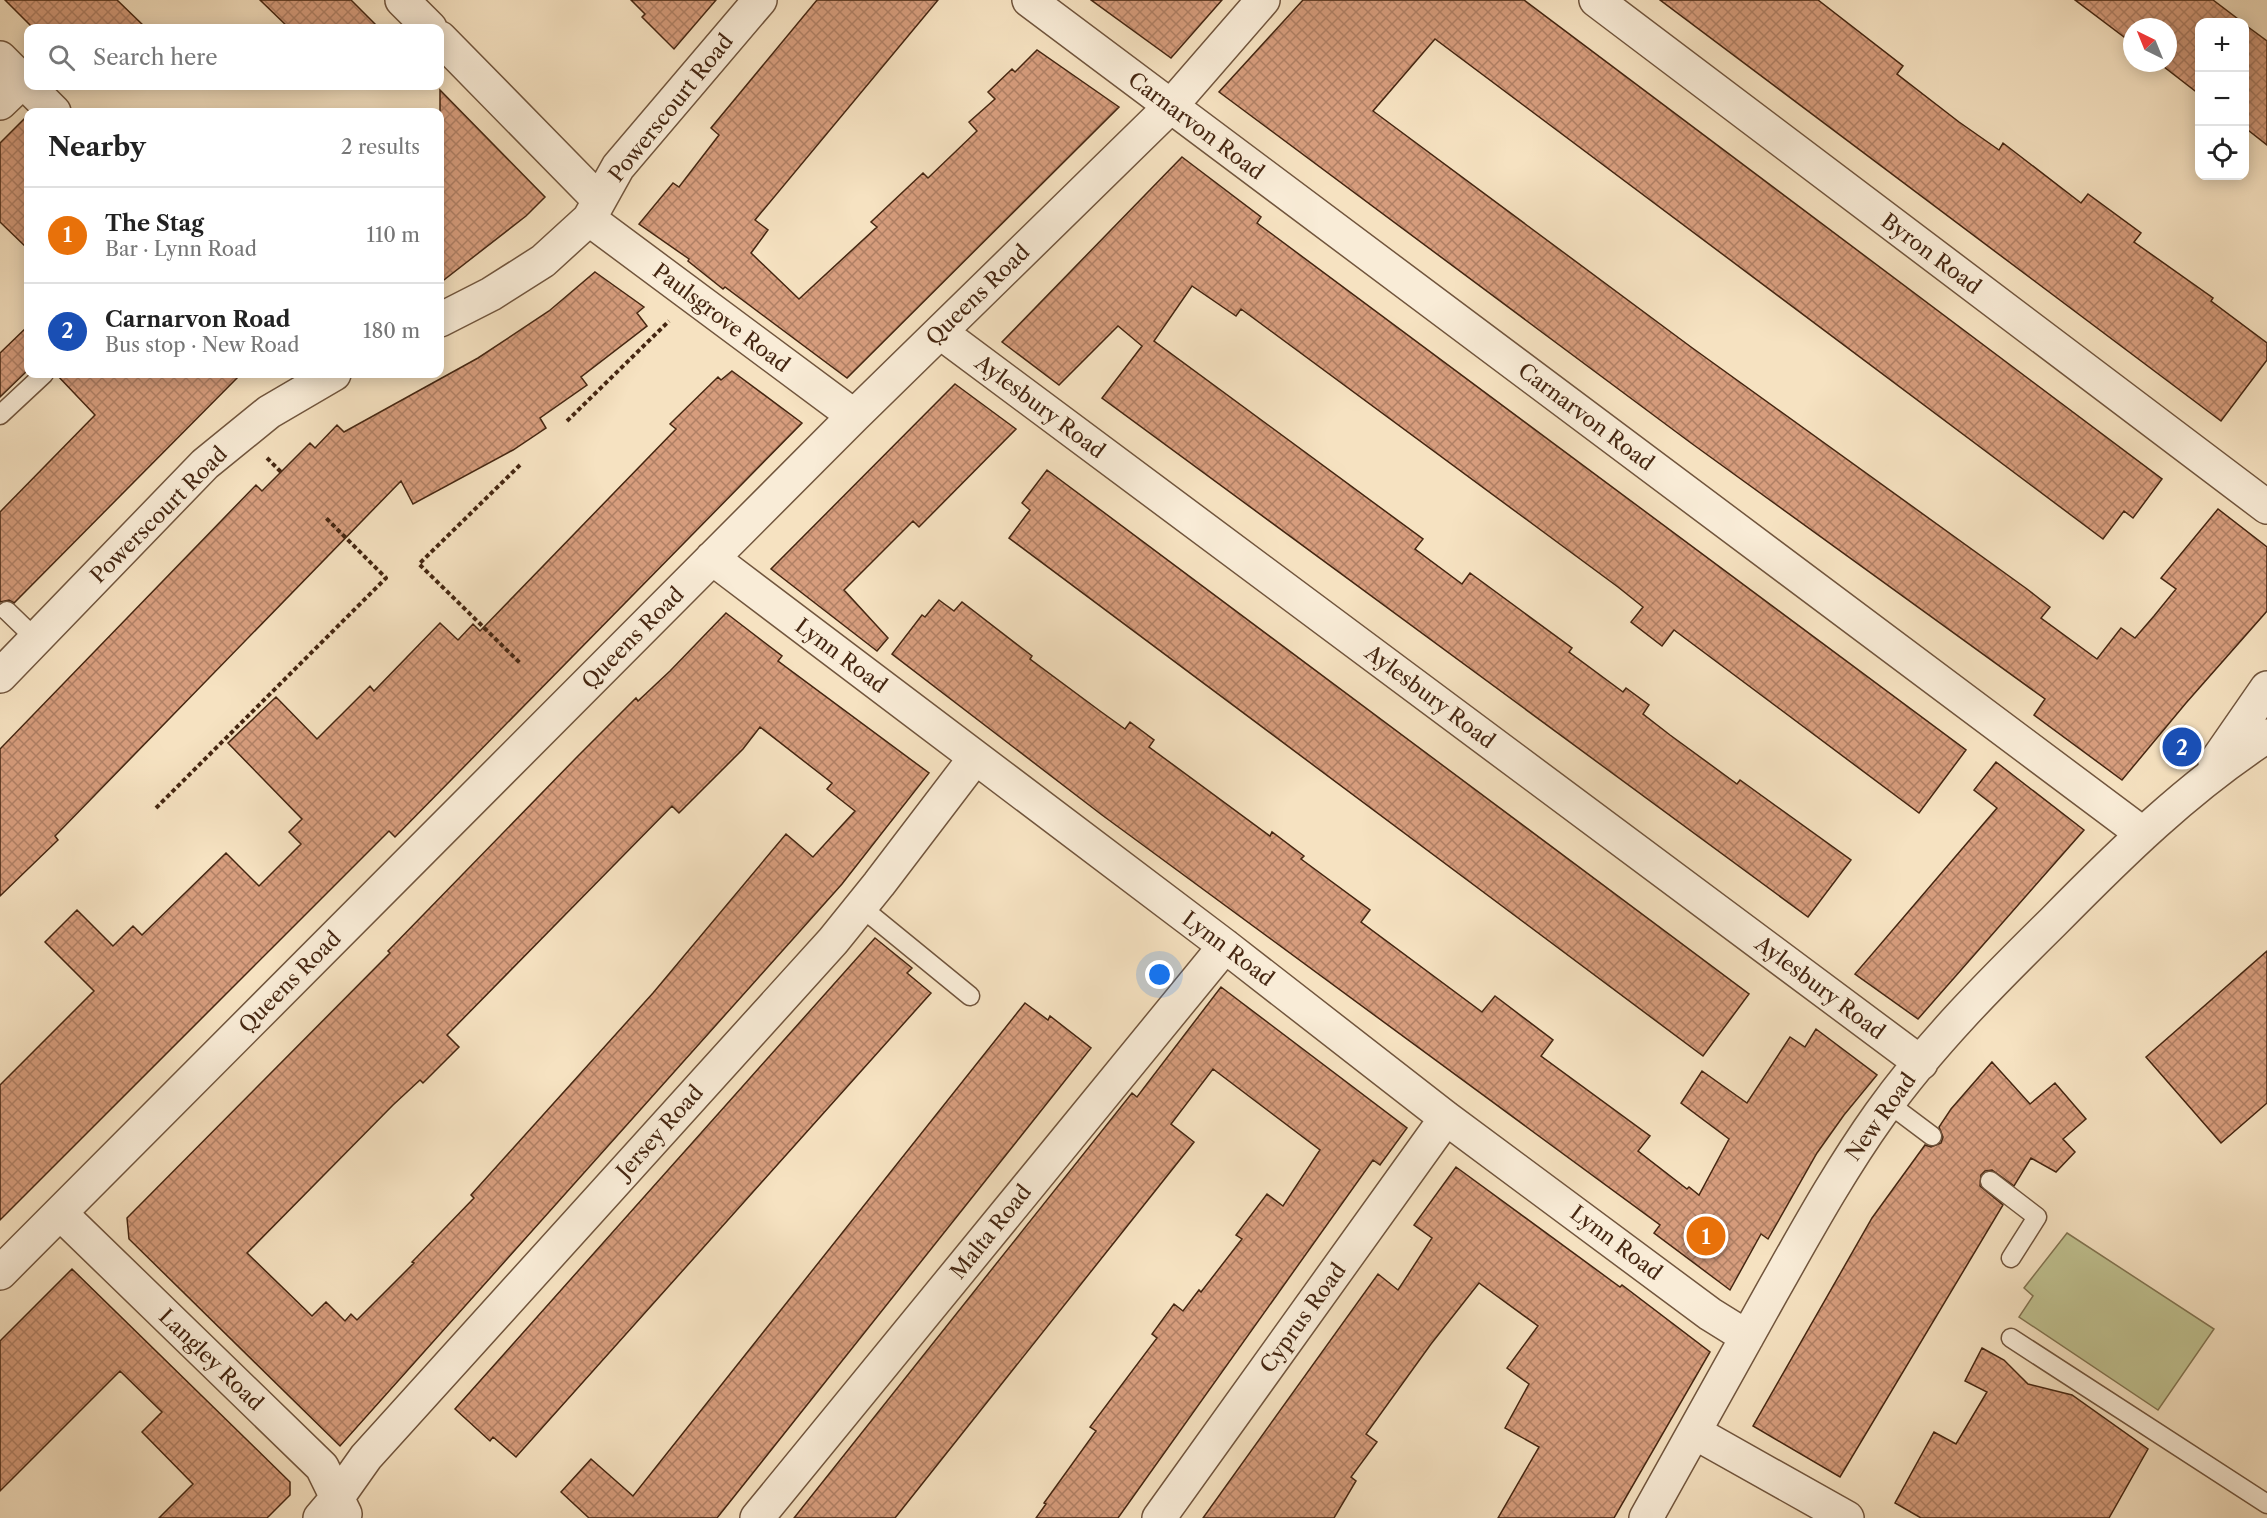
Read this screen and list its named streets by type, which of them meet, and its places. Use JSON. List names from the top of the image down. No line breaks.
{"streets":{"street":["Powerscourt Road","Carnarvon Road","Byron Road","Queens Road","Paulsgrove Road","Aylesbury Road","Lynn Road","New Road","Jersey Road","Malta Road","Cyprus Road","Langley Road"]},"crossings":[["Powerscourt Road","Paulsgrove Road"],["Carnarvon Road","Queens Road"],["Carnarvon Road","New Road"],["Queens Road","Paulsgrove Road"],["Queens Road","Aylesbury Road"],["Queens Road","Lynn Road"],["Queens Road","Langley Road"],["Aylesbury Road","New Road"],["Lynn Road","New Road"],["Lynn Road","Jersey Road"],["Lynn Road","Malta Road"],["Lynn Road","Cyprus Road"],["Jersey Road","Langley Road"]],"north":"top left","page":{"map_buttons":["+","−"],"search":"Search here","heading":["Nearby","2 results"],"list":[{"mark":"1","name":"The Stag","note":"Bar · Lynn Road","value":"110 m"},{"mark":"2","name":"Carnarvon Road","note":"Bus stop · New Road","value":"180 m"}],"pins":["2","1"]}}
